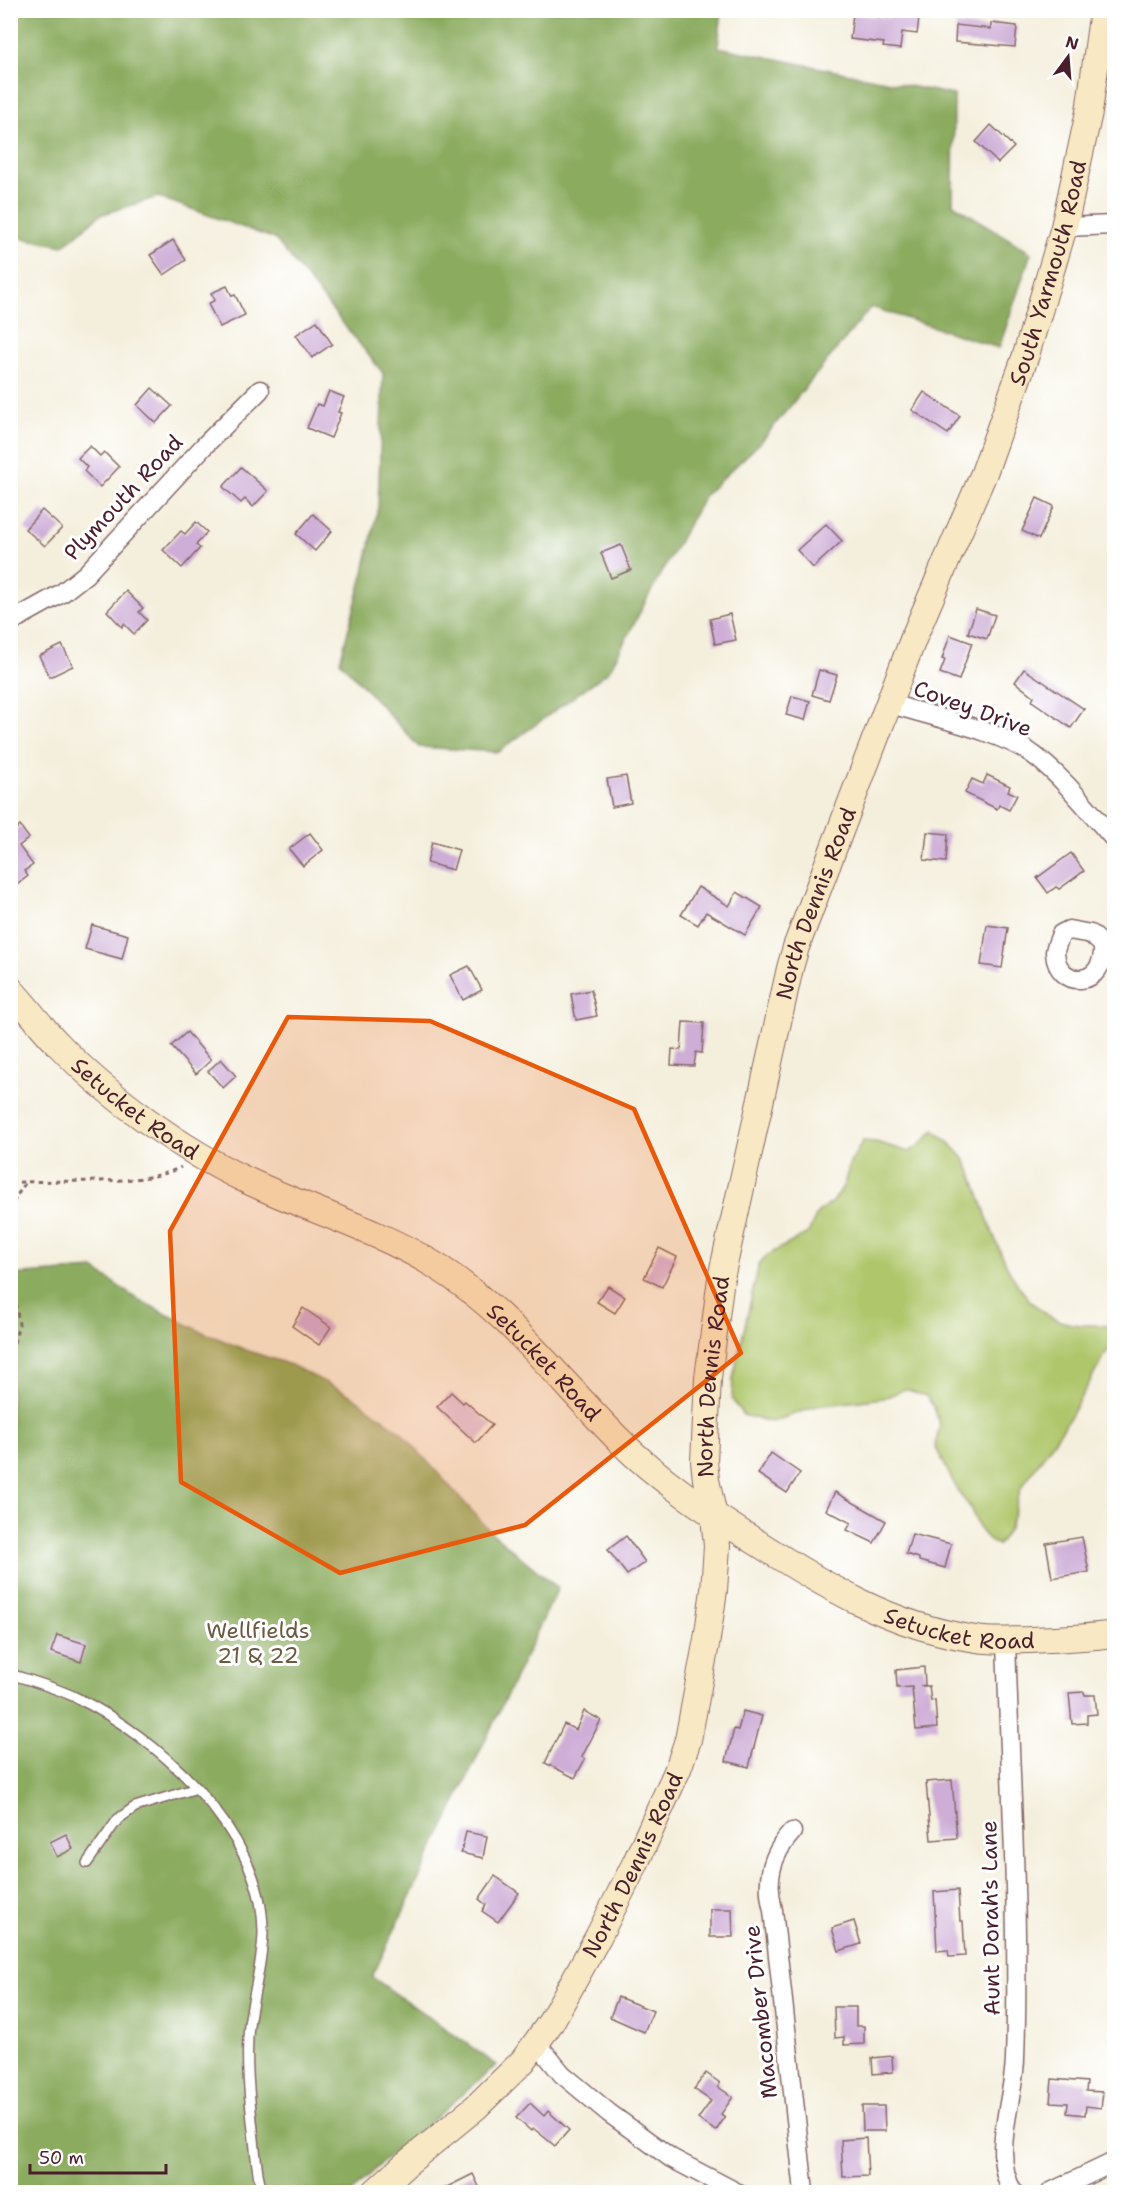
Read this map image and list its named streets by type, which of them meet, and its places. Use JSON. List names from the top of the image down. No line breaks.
{"streets":{"main road":["South Yarmouth Road","North Dennis Road","Setucket Road"],"street":["Plymouth Road","Covey Drive","Aunt Dorah's Lane","Macomber Drive"]},"crossings":[["South Yarmouth Road","North Dennis Road"],["Covey Drive","North Dennis Road"],["North Dennis Road","Setucket Road"],["Setucket Road","Aunt Dorah's Lane"]],"parks":["Wellfields 21 & 22"],"scale_bar":"50 m","north":"top"}
